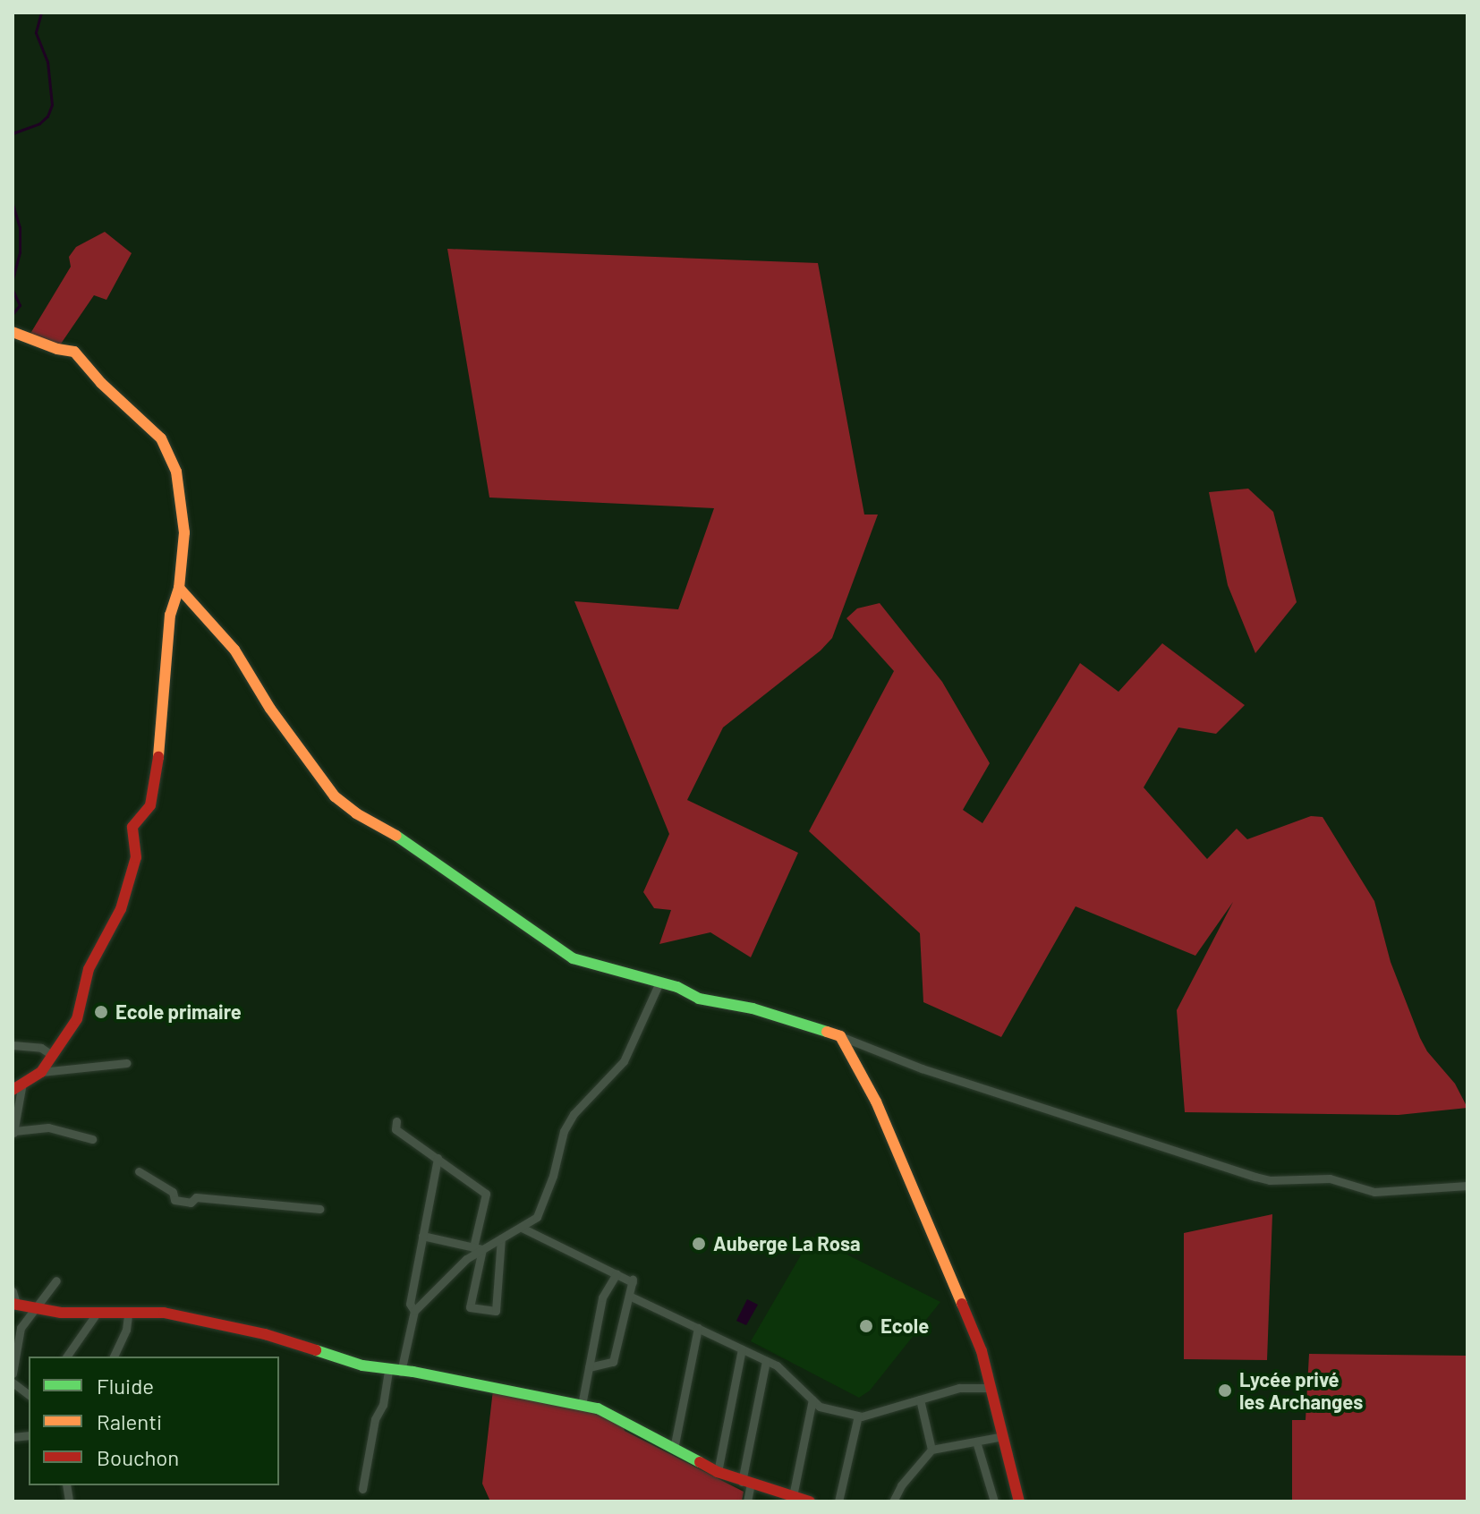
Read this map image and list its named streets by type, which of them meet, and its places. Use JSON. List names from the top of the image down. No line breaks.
{"places":["Ecole primaire","Auberge La Rosa","Ecole","Lycée privé les Archanges"],"legend":["Fluide","Ralenti","Bouchon"]}
